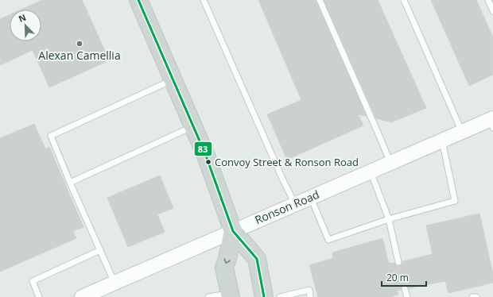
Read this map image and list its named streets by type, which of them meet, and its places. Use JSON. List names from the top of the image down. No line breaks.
{"streets":{"street":["Ronson Road"]},"places":["Alexan Camellia","Convoy Street & Ronson Road"],"lines":["transit line 83"],"scale_bar":"20 m","north":"top left"}
